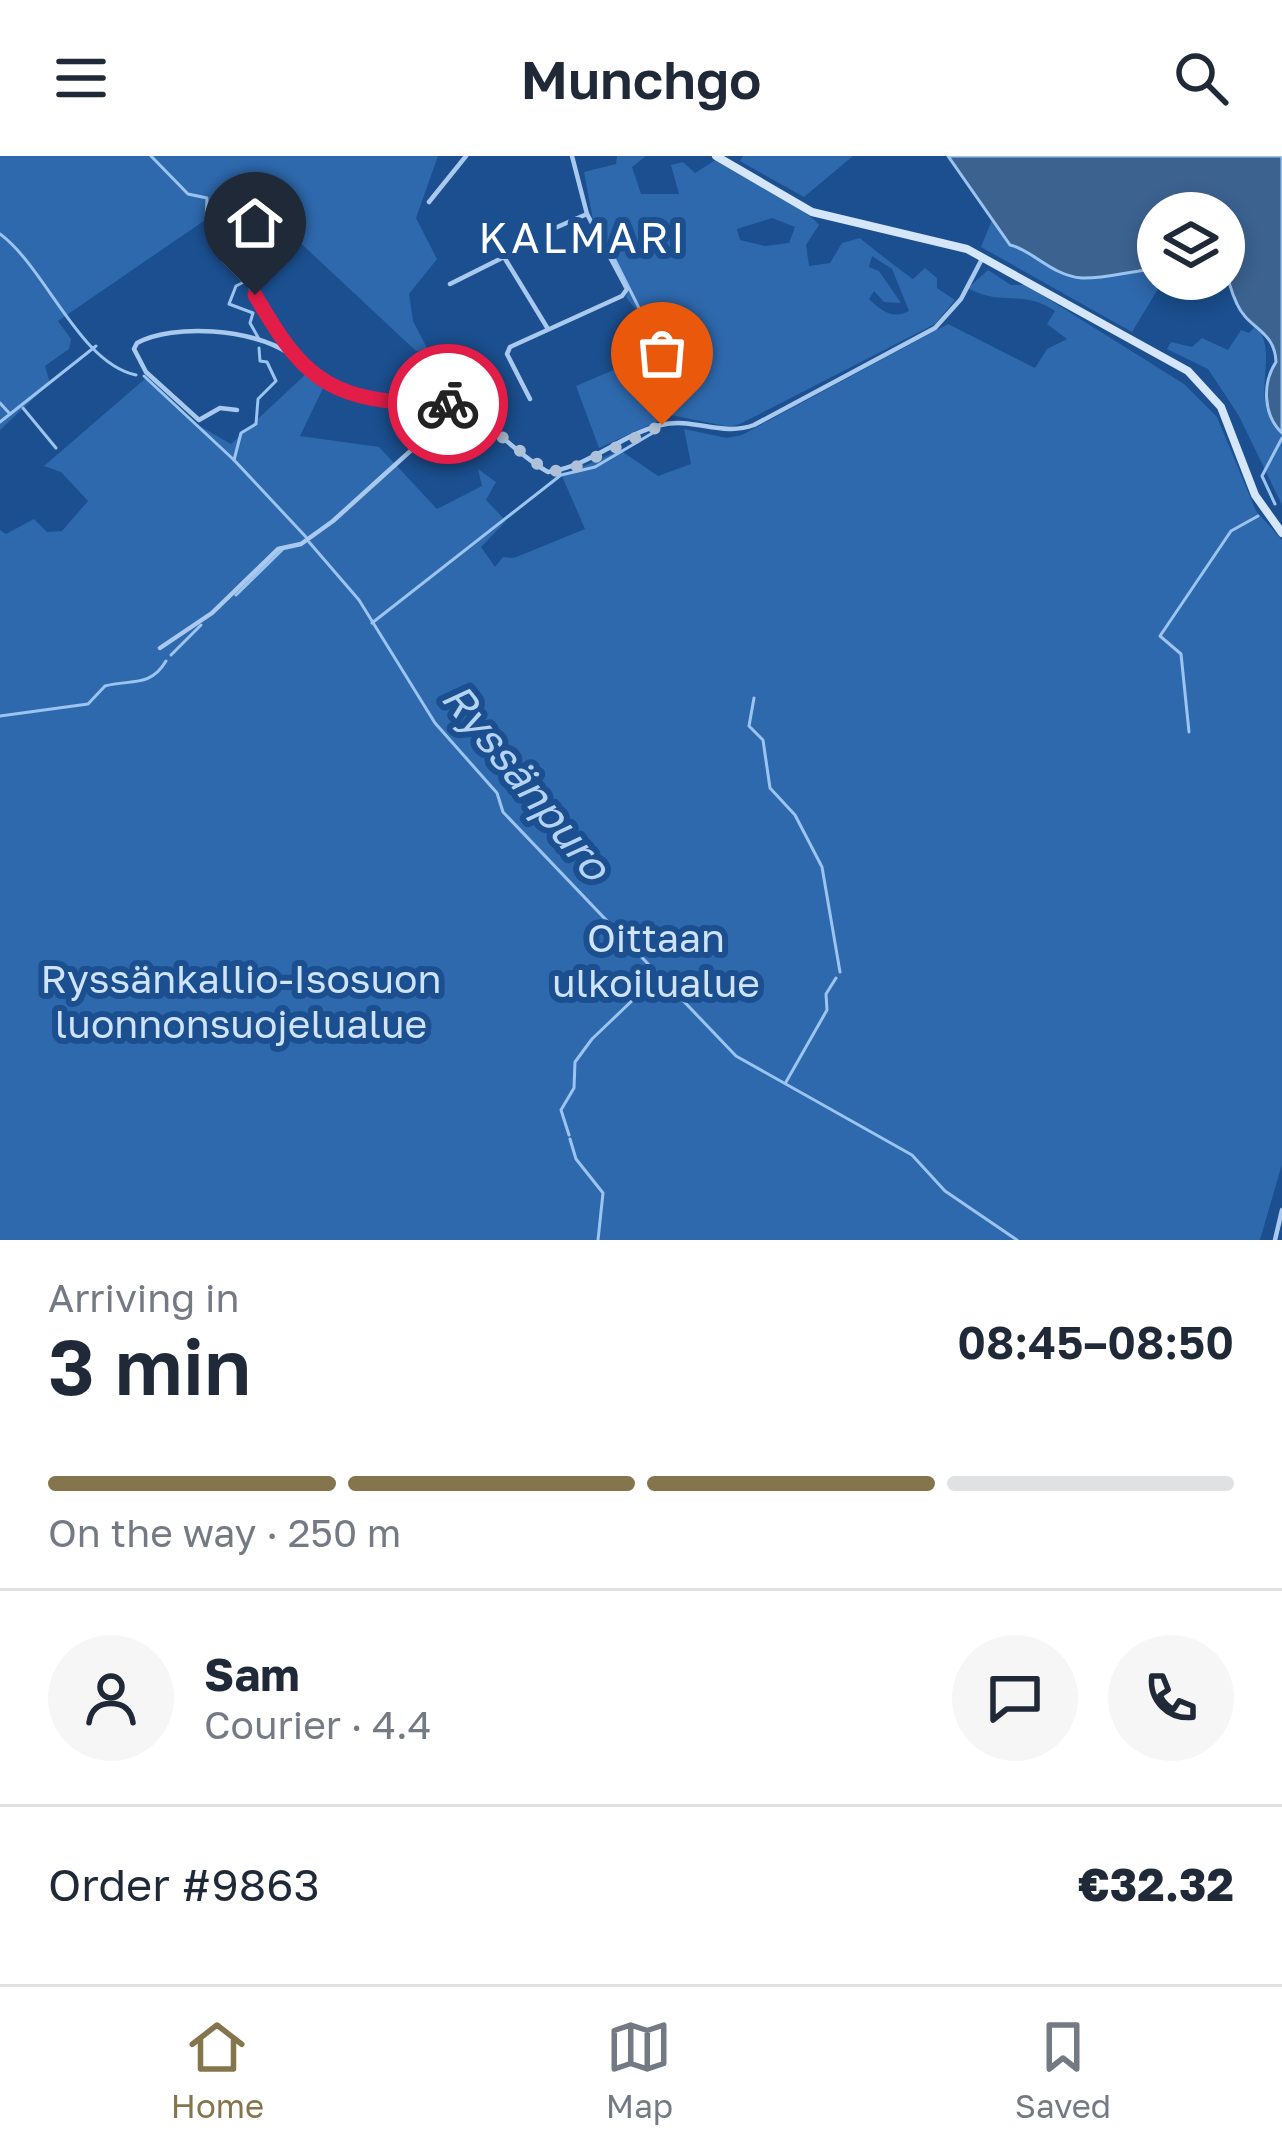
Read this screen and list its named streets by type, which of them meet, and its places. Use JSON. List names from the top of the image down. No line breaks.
{"districts":["KALMARI"],"water":["Ryssänpuro"],"parks":["Oittaan ulkoilualue","Ryssänkallio-Isosuon luonnonsuojelualue"],"page":{"header":"Munchgo","heading":["3 min","Arriving in","08:45–08:50"],"panel":["Sam","Courier · 4.4","Order #9863","€32.32"],"bar":"On the way · 250 m","tabs":["Home","Map","Saved"]}}
